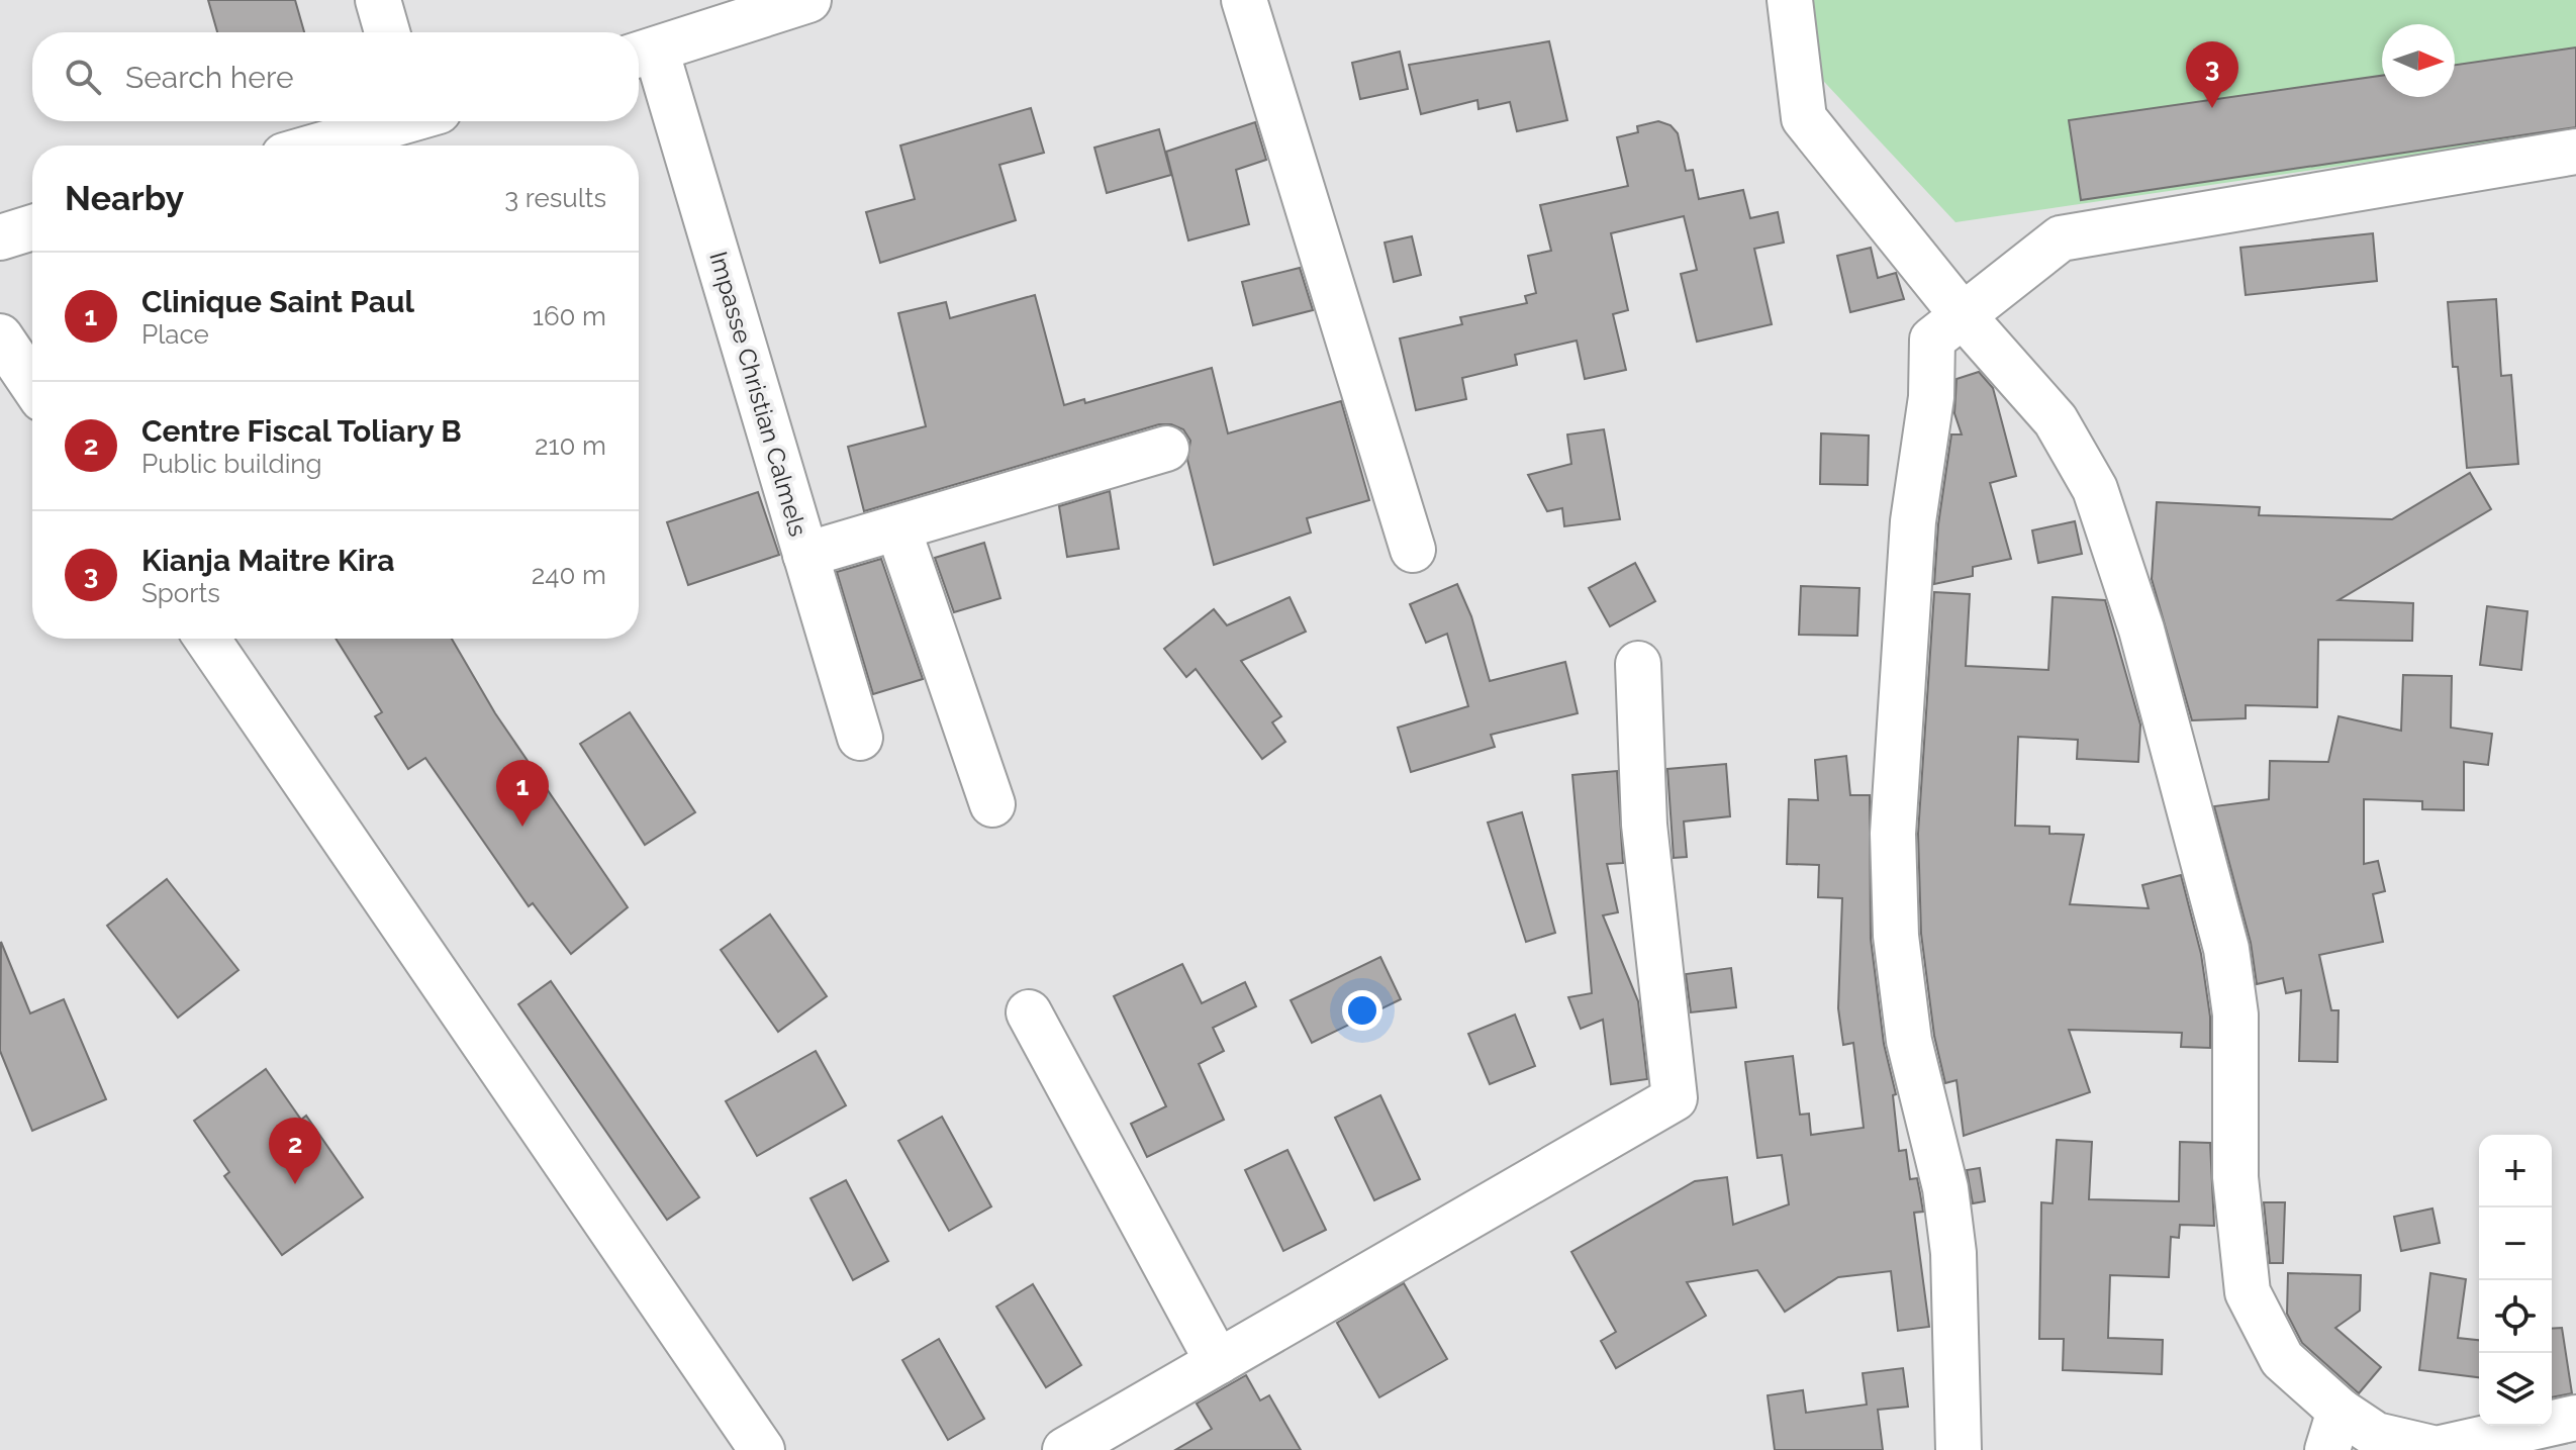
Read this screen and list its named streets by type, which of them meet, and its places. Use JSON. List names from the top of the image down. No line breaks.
{"streets":{"street":["Impasse Christian Calmels"]},"north":"right","page":{"search":"Search here","pins":["3","1","2"],"heading":["Nearby","3 results"],"list":[{"mark":"1","name":"Clinique Saint Paul","note":"Place","value":"160 m"},{"mark":"2","name":"Centre Fiscal Toliary B","note":"Public building","value":"210 m"},{"mark":"3","name":"Kianja Maitre Kira","note":"Sports","value":"240 m"}],"map_buttons":["+","−"]}}
